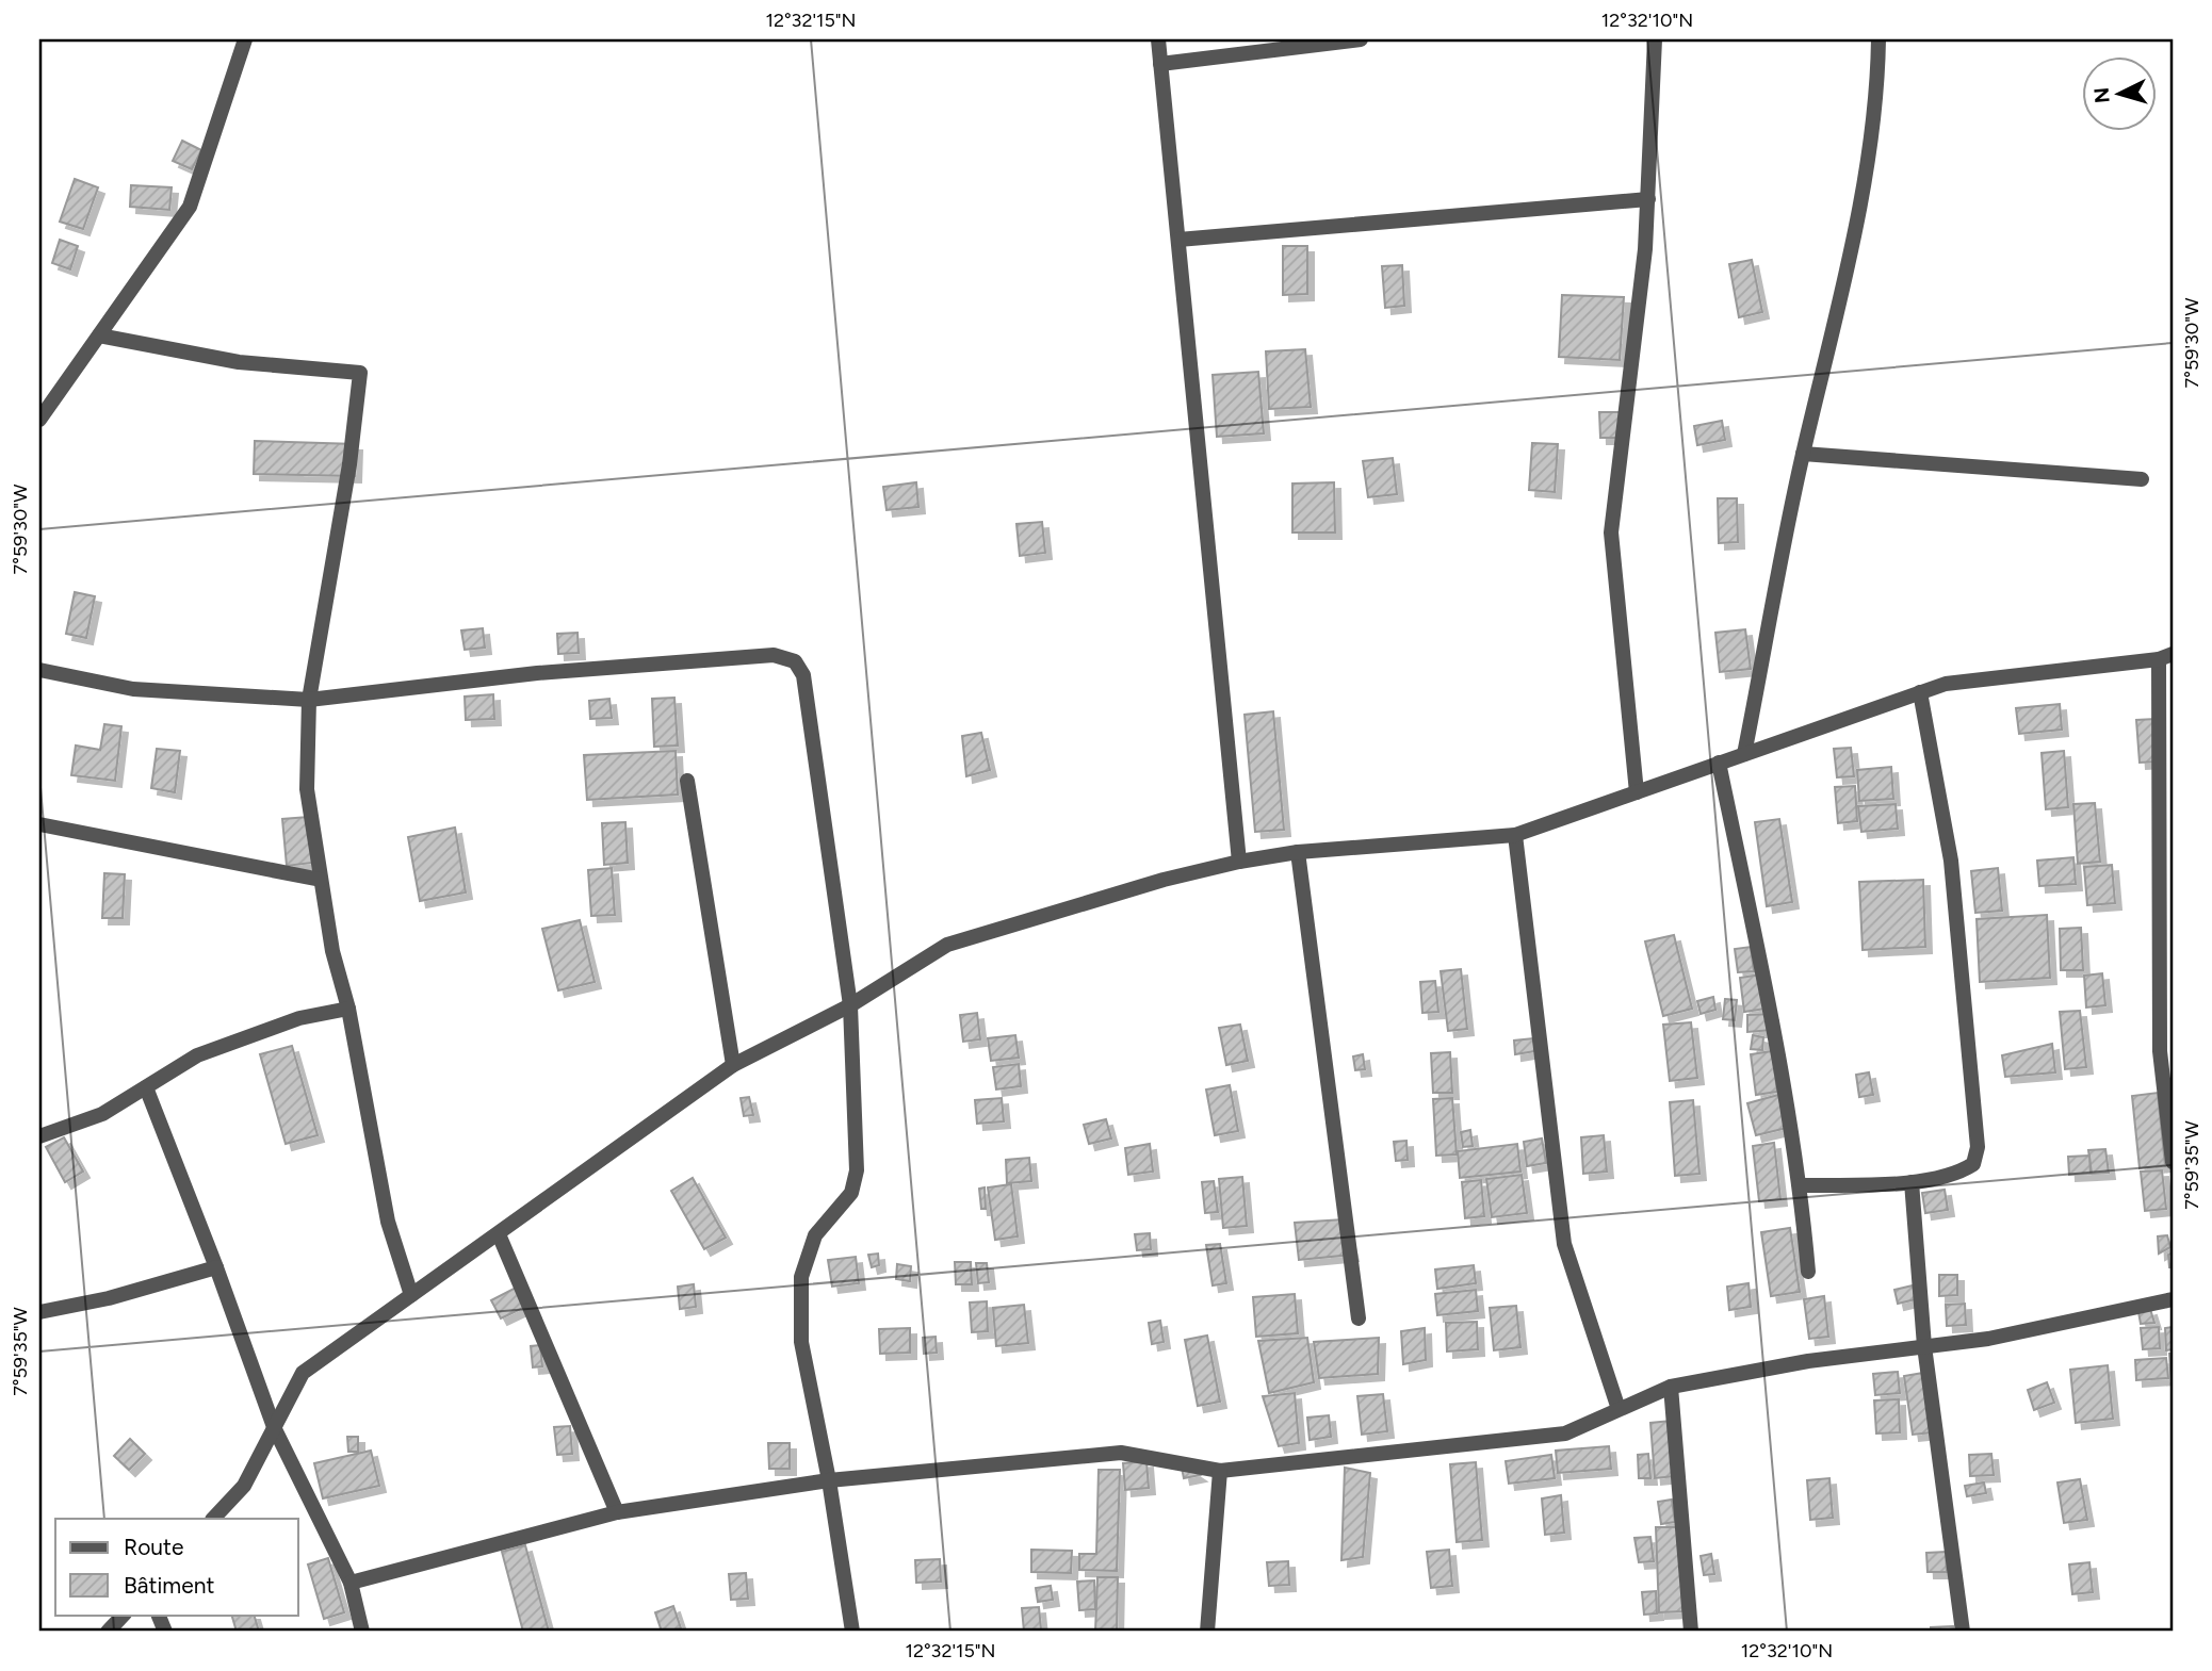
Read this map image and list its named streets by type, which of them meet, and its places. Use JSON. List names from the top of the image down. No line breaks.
{"legend":["Route","Bâtiment"],"north":"left","coordinates":["12°32'15\"N","12°32'10\"N","7°59'30\"W","7°59'35\"W"]}
